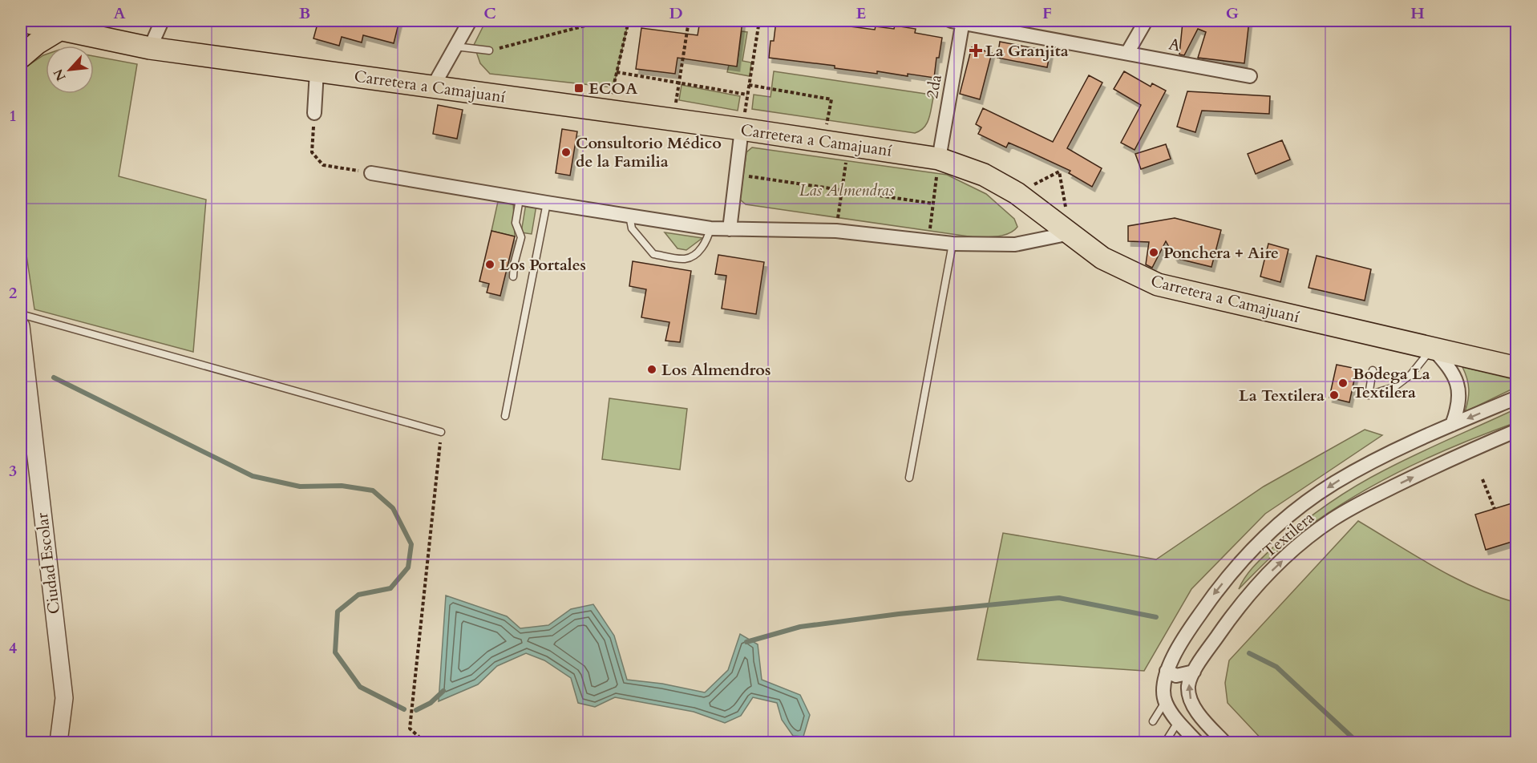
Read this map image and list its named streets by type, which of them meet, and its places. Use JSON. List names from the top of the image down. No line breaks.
{"streets":{"main road":["Carretera a Camajuaní"],"street":["A","2da","Textilera","Ciudad Escolar"]},"crossings":[["A","2da"],["Carretera a Camajuaní","2da"]],"parks":["Las Almendras"],"places":{"health":["La Granjita"],"transit":["ECOA"],"other":["Consultorio Médico de la Familia","Ponchera + Aire","Los Portales","Los Almendros","Bodega La Textilera","La Textilera"]},"north":"bottom left","grid":{"columns":["A","B","C","D","E","F","G","H"],"rows":["1","2","3","4"]}}
